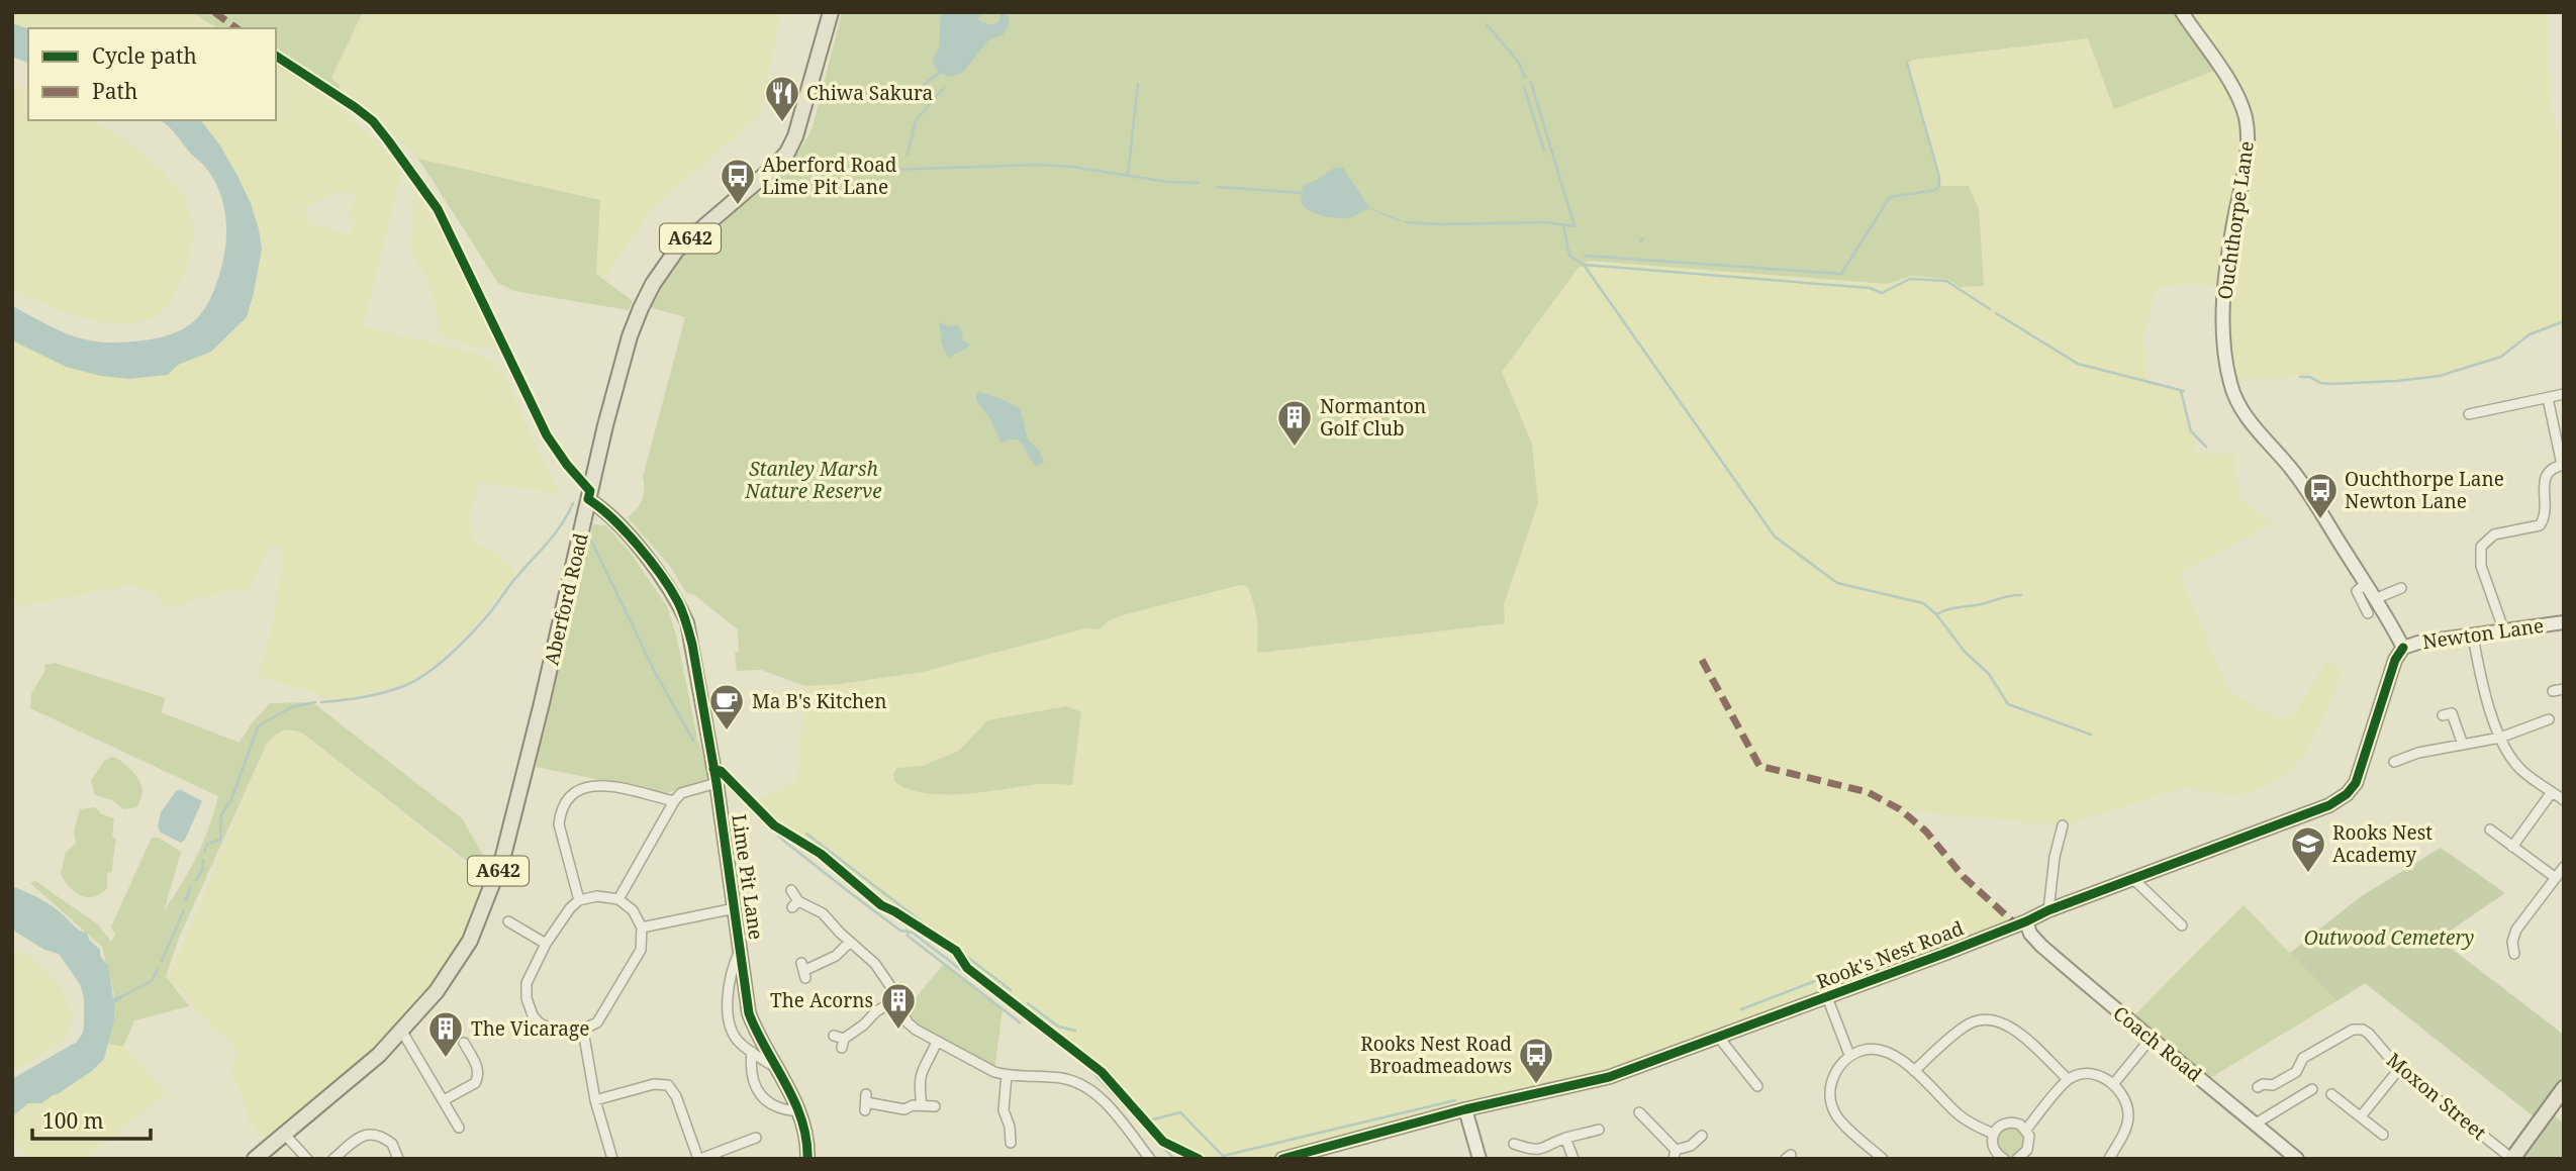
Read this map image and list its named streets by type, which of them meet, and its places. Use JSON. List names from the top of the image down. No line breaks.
{"streets":{"main road":["A642","Aberford Road"],"street":["Ouchthorpe Lane","Newton Lane","Lime Pit Lane","Rook's Nest Road","Coach Road","Moxon Street"]},"crossings":[["Ouchthorpe Lane","Newton Lane"],["Ouchthorpe Lane","Rook's Nest Road"],["Aberford Road","Lime Pit Lane"],["Newton Lane","Rook's Nest Road"],["Rook's Nest Road","Coach Road"]],"parks":["Stanley Marsh Nature Reserve","Outwood Cemetery"],"places":{"restaurant":["Chiwa Sakura"],"bus stop":["Aberford Road Lime Pit Lane","Ouchthorpe Lane Newton Lane","Rooks Nest Road Broadmeadows"],"building":["Normanton Golf Club","The Acorns","The Vicarage"],"cafe":["Ma B's Kitchen"],"school or university":["Rooks Nest Academy"]},"legend":["Cycle path","Path"],"scale_bar":"100 m"}
